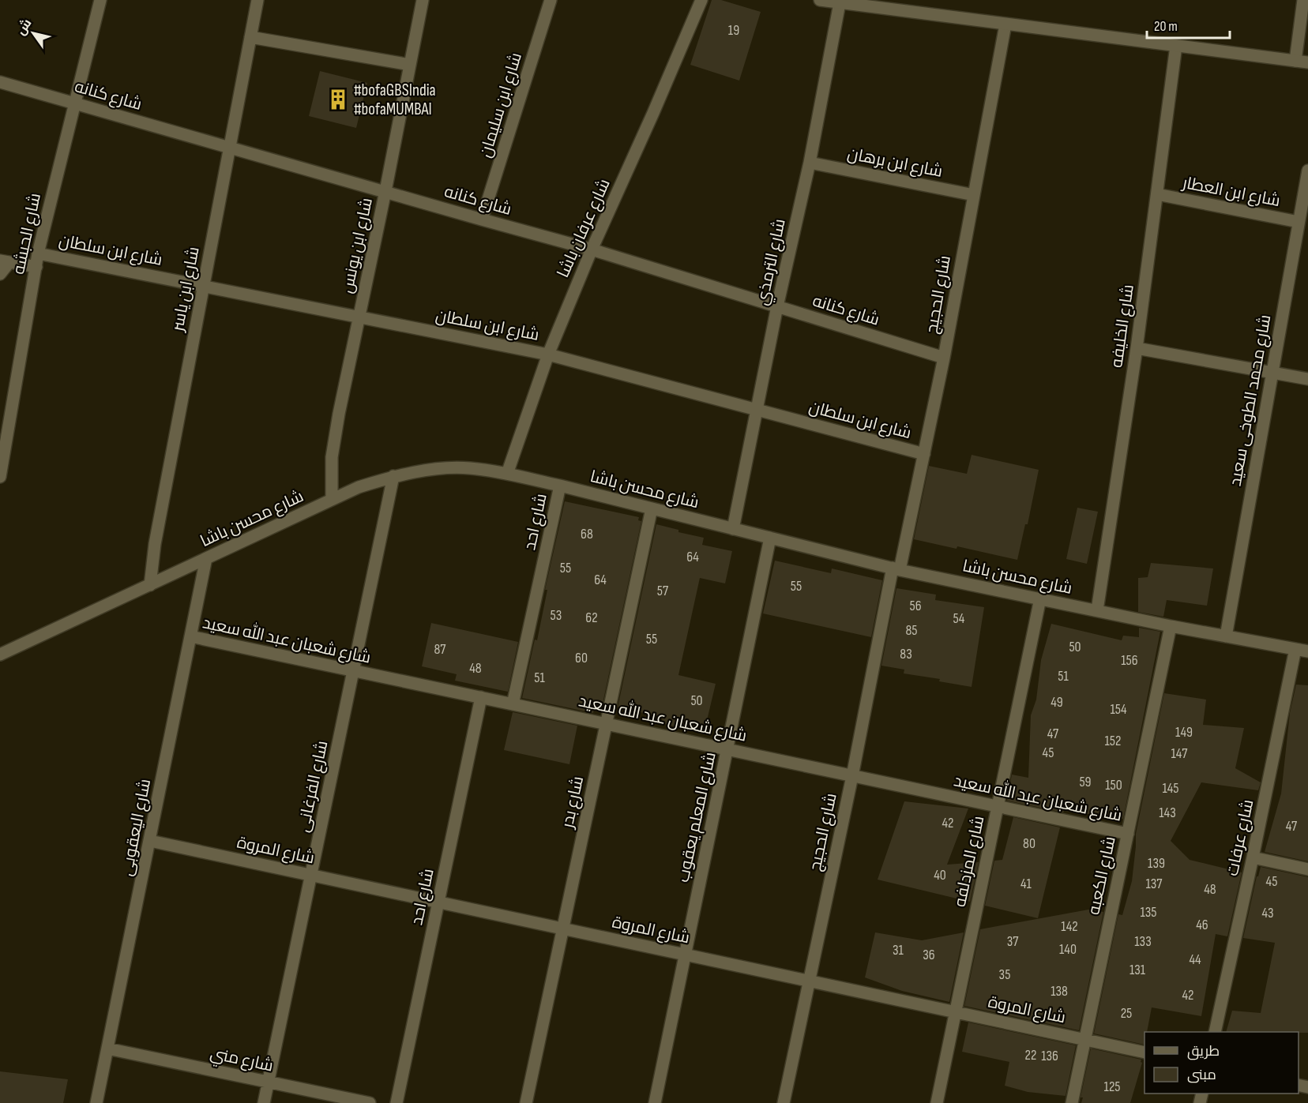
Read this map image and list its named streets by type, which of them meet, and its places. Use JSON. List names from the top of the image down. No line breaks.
{"streets":{"street":["شارع كنانه","شارع ابن سليمان","شارع ابن برهان","شارع ابن العطار","شارع عرفان باشا","شارع الحبشه","شارع ابن يونس","شارع ابن سلطان","شارع الترمذي","شارع ابن ياسر","شارع الحجيج","شارع الخليفه","شارع محمد الطوخى سعيد","شارع محسن باشا","شارع احد","شارع شعبان عبد الله سعيد","شارع الفرغانى","شارع بدر","شارع المعلم يعقوب","شارع اليعقوبى","شارع عرفات","شارع المروة","شارع المزدلفه","شارع الكعبه","شارع مني"]},"crossings":[["شارع كنانه","شارع ابن سليمان"],["شارع كنانه","شارع عرفان باشا"],["شارع كنانه","شارع الحبشه"],["شارع كنانه","شارع ابن يونس"],["شارع كنانه","شارع الترمذي"],["شارع كنانه","شارع ابن ياسر"],["شارع كنانه","شارع الحجيج"],["شارع ابن برهان","شارع الترمذي"],["شارع ابن برهان","شارع الحجيج"],["شارع ابن العطار","شارع الخليفه"],["شارع ابن العطار","شارع محمد الطوخى سعيد"],["شارع عرفان باشا","شارع ابن سلطان"],["شارع عرفان باشا","شارع محسن باشا"],["شارع الحبشه","شارع ابن سلطان"],["شارع ابن يونس","شارع ابن سلطان"],["شارع ابن يونس","شارع محسن باشا"],["شارع ابن سلطان","شارع الترمذي"],["شارع ابن سلطان","شارع ابن ياسر"],["شارع ابن سلطان","شارع الحجيج"],["شارع الترمذي","شارع محسن باشا"],["شارع ابن ياسر","شارع محسن باشا"],["شارع الحجيج","شارع محسن باشا"],["شارع الحجيج","شارع شعبان عبد الله سعيد"],["شارع الحجيج","شارع المروة"],["شارع الخليفه","شارع محسن باشا"],["شارع محمد الطوخى سعيد","شارع محسن باشا"],["شارع محسن باشا","شارع احد"],["شارع محسن باشا","شارع الفرغانى"],["شارع محسن باشا","شارع بدر"],["شارع محسن باشا","شارع المعلم يعقوب"],["شارع محسن باشا","شارع اليعقوبى"],["شارع محسن باشا","شارع عرفات"],["شارع محسن باشا","شارع المزدلفه"],["شارع محسن باشا","شارع الكعبه"],["شارع احد","شارع شعبان عبد الله سعيد"],["شارع احد","شارع المروة"],["شارع شعبان عبد الله سعيد","شارع الفرغانى"],["شارع شعبان عبد الله سعيد","شارع بدر"],["شارع شعبان عبد الله سعيد","شارع المعلم يعقوب"],["شارع شعبان عبد الله سعيد","شارع اليعقوبى"],["شارع شعبان عبد الله سعيد","شارع المزدلفه"],["شارع شعبان عبد الله سعيد","شارع الكعبه"],["شارع الفرغانى","شارع المروة"],["شارع الفرغانى","شارع مني"],["شارع بدر","شارع المروة"],["شارع المعلم يعقوب","شارع المروة"],["شارع اليعقوبى","شارع المروة"],["شارع اليعقوبى","شارع مني"],["شارع المروة","شارع المزدلفه"],["شارع المروة","شارع الكعبه"]],"places":{"building":["#bofaGBSIndia #bofaMUMBAI"]},"house_numbers":["19","68","64","55","64","55","57","56","53","62","54","85","55","50","87","83","60","156","48","51","51","50","49","154","149","47","152","45","147","59","150","145","143","42","47","80","139","40","45","41","137","48","135","43","46","142","37","133","140","31","36","44","131","35","138","42","25","22","136","125"],"legend":["طريق","مبنى"],"scale_bar":"20 m","north":"top left"}
